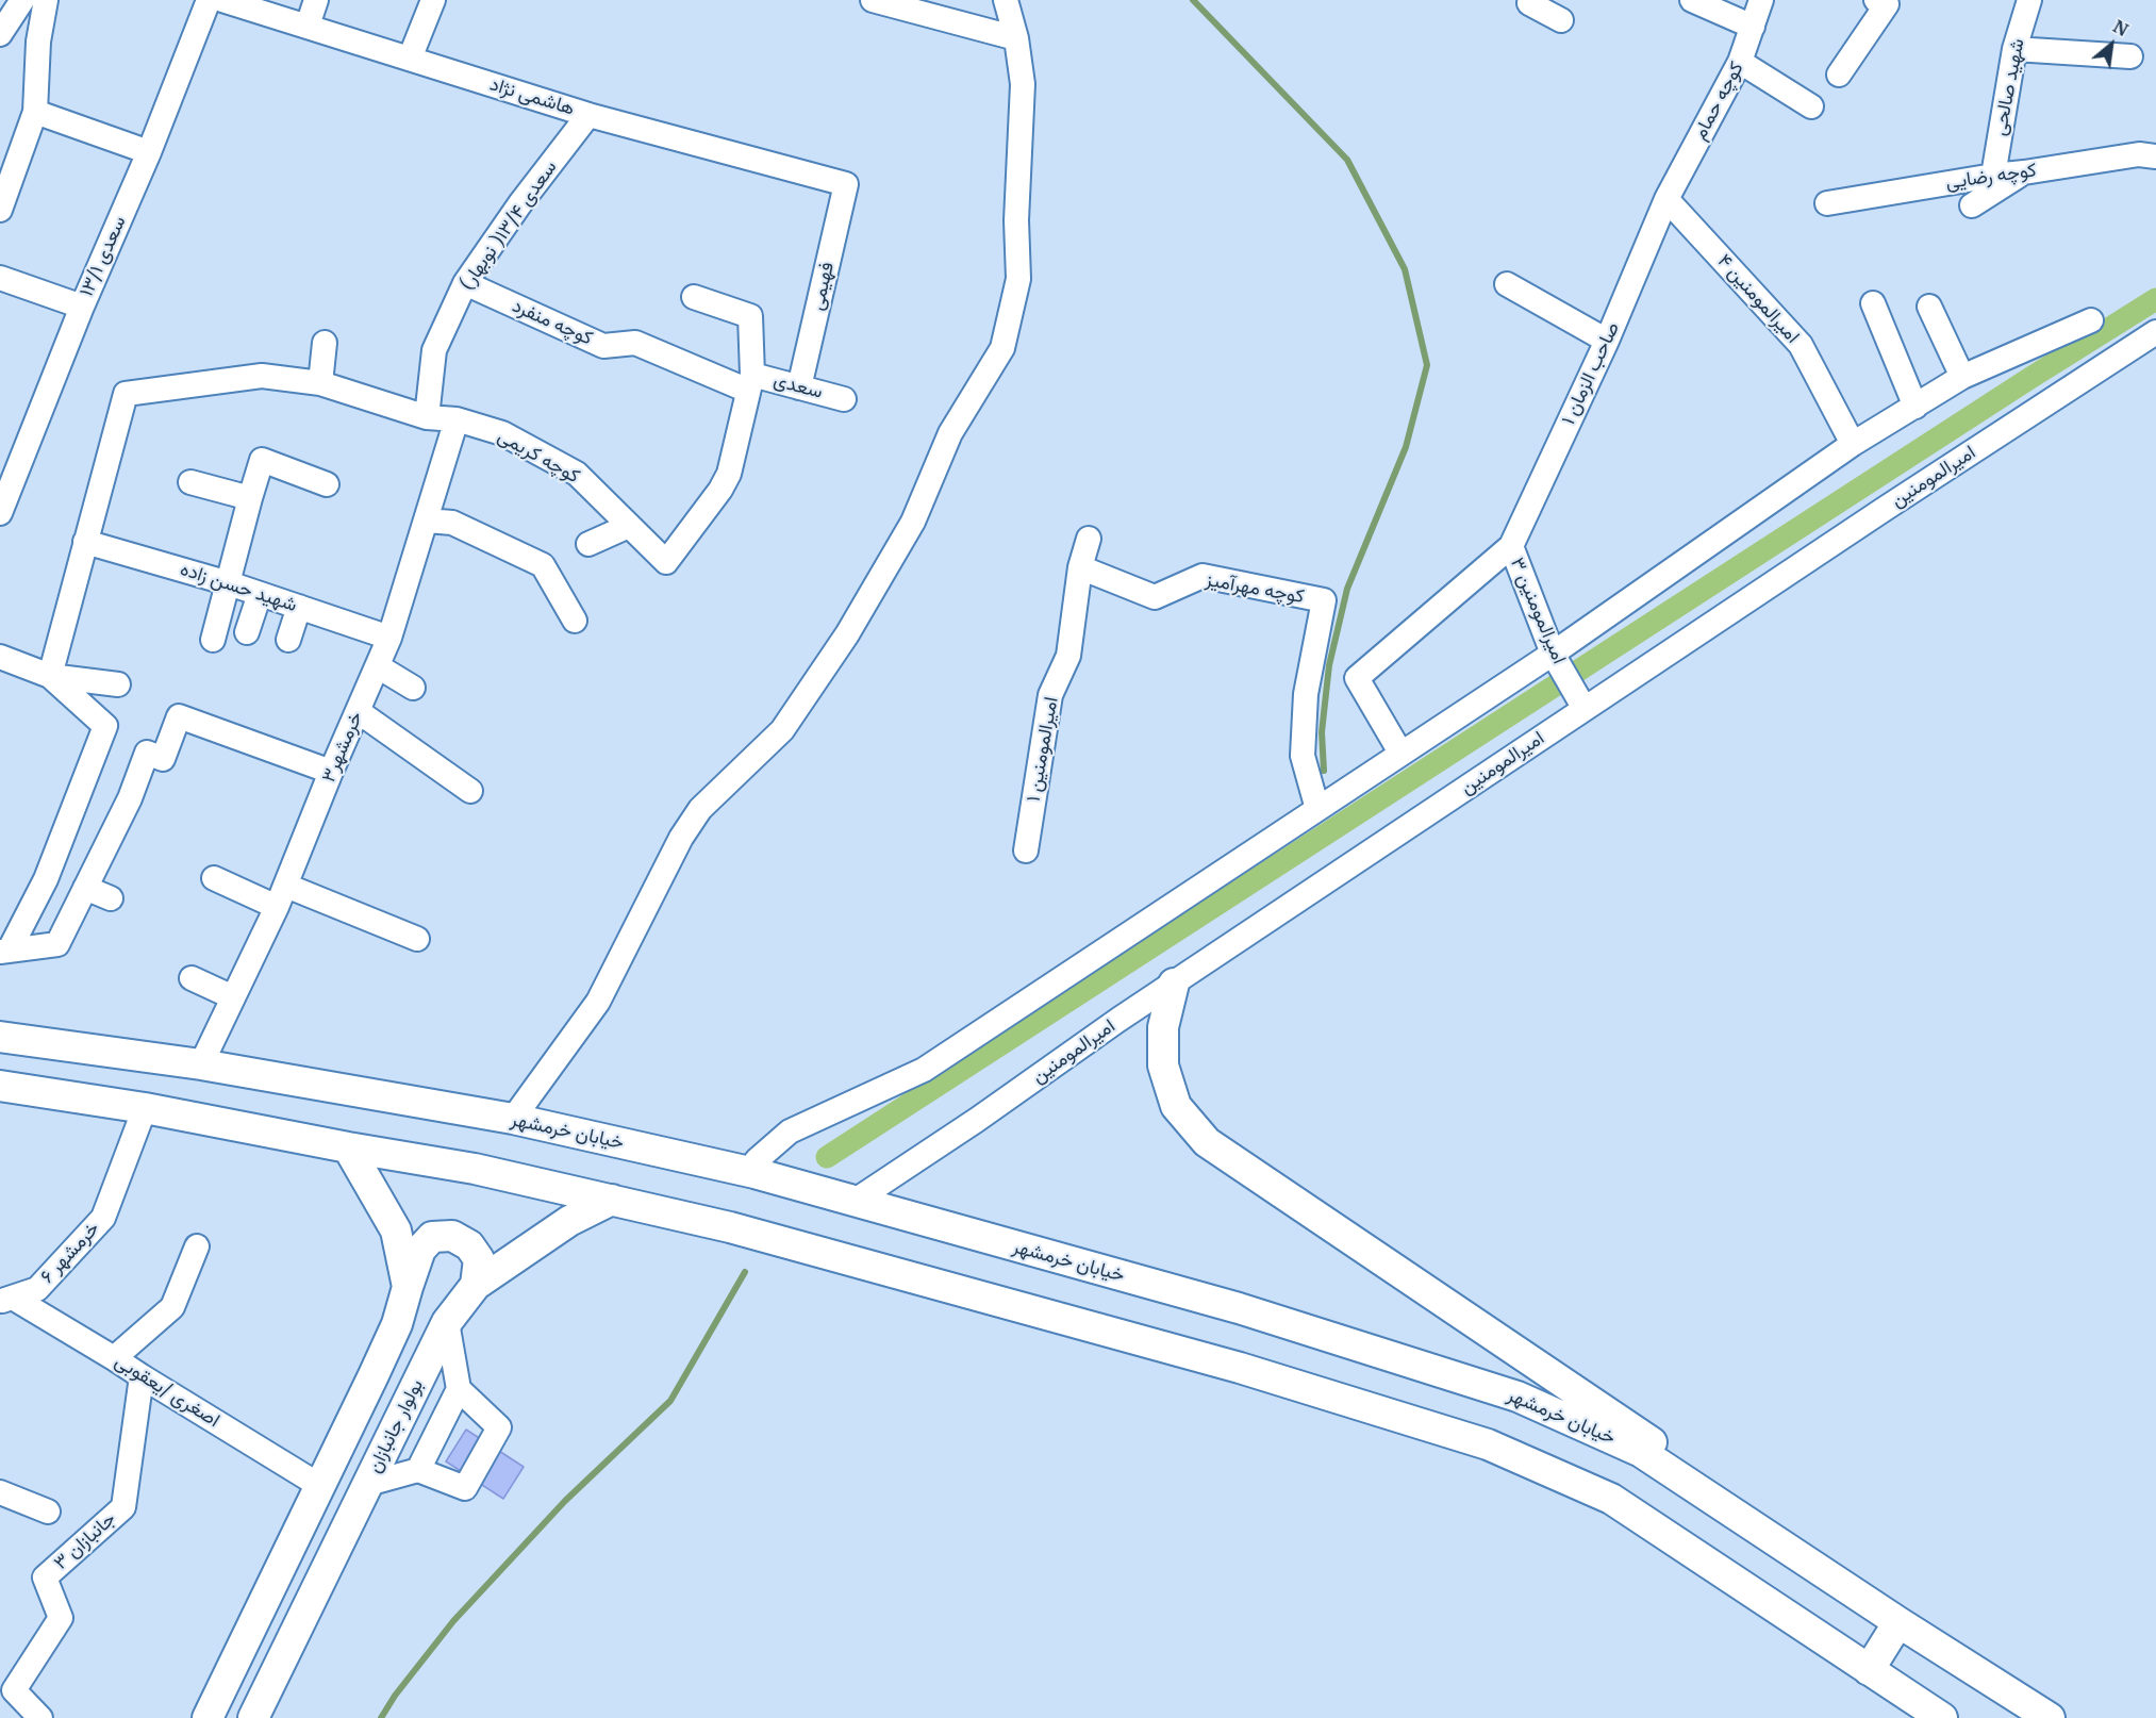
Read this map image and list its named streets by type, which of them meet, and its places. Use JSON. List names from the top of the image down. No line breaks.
{"streets":{"main road":["خیابان خرمشهر","بولوار جانبازان"],"street":["شهید صالحی","هاشمی نژاد","کوچه حمام","کوچه رضایی","سعدی ۱۳/۴( نوبهار)","سعدی ۱۳/۱","فهیمی","امیرالمومنین ۴","کوچه منفرد","صاحب الزمان ۱","سعدی","کوچه کریمی","امیرالمومنین","شهید حسن زاده","کوچه مهرآمیز","امیرالمومنین ۳","خرمشهر۳","امیرالمومنین ۱","خرمشهر ۶","اصغری /یعقوبی","جانبازان ۳"]},"crossings":[["شهید صالحی","کوچه رضایی"],["هاشمی نژاد","سعدی ۱۳/۴( نوبهار)"],["هاشمی نژاد","فهیمی"],["کوچه حمام","امیرالمومنین ۴"],["کوچه حمام","صاحب الزمان ۱"],["سعدی ۱۳/۴( نوبهار)","کوچه منفرد"],["سعدی ۱۳/۴( نوبهار)","کوچه کریمی"],["فهیمی","سعدی"],["امیرالمومنین ۴","صاحب الزمان ۱"],["کوچه منفرد","سعدی"],["کوچه منفرد","کوچه کریمی"],["صاحب الزمان ۱","امیرالمومنین ۳"],["سعدی","کوچه کریمی"],["کوچه کریمی","شهید حسن زاده"],["کوچه کریمی","خرمشهر۳"],["امیرالمومنین","امیرالمومنین ۳"],["امیرالمومنین","خیابان خرمشهر"],["شهید حسن زاده","خرمشهر۳"],["کوچه مهرآمیز","امیرالمومنین ۱"],["خرمشهر۳","خیابان خرمشهر"],["خرمشهر ۶","اصغری /یعقوبی"],["اصغری /یعقوبی","جانبازان ۳"]],"north":"top right"}
